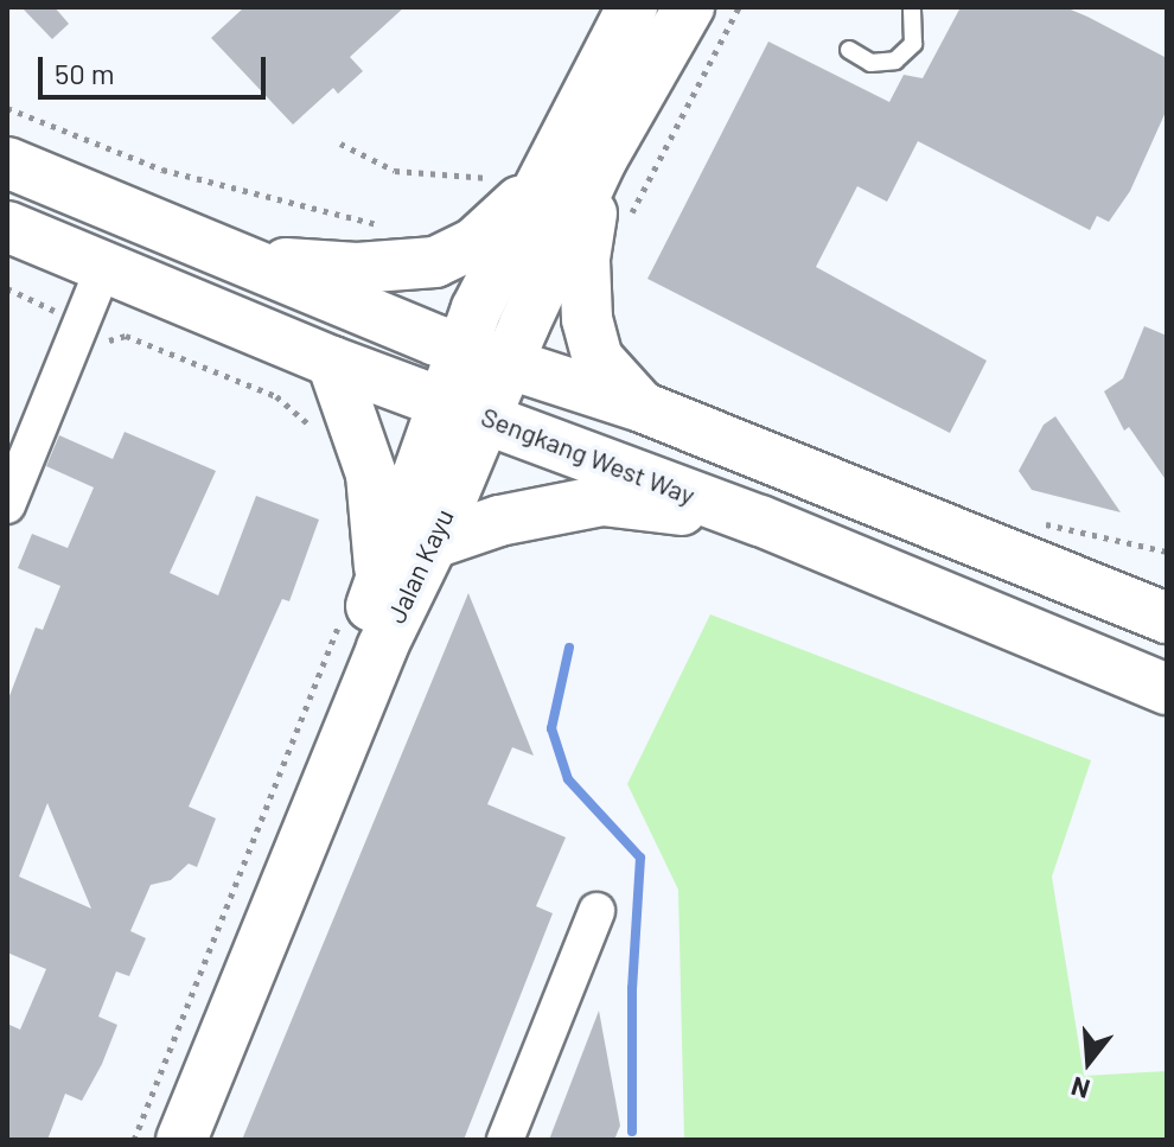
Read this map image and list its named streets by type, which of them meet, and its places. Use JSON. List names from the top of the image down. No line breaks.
{"streets":{"main road":["Sengkang West Way","Jalan Kayu"]},"crossings":[["Sengkang West Way","Jalan Kayu"]],"scale_bar":"50 m","north":"bottom"}
